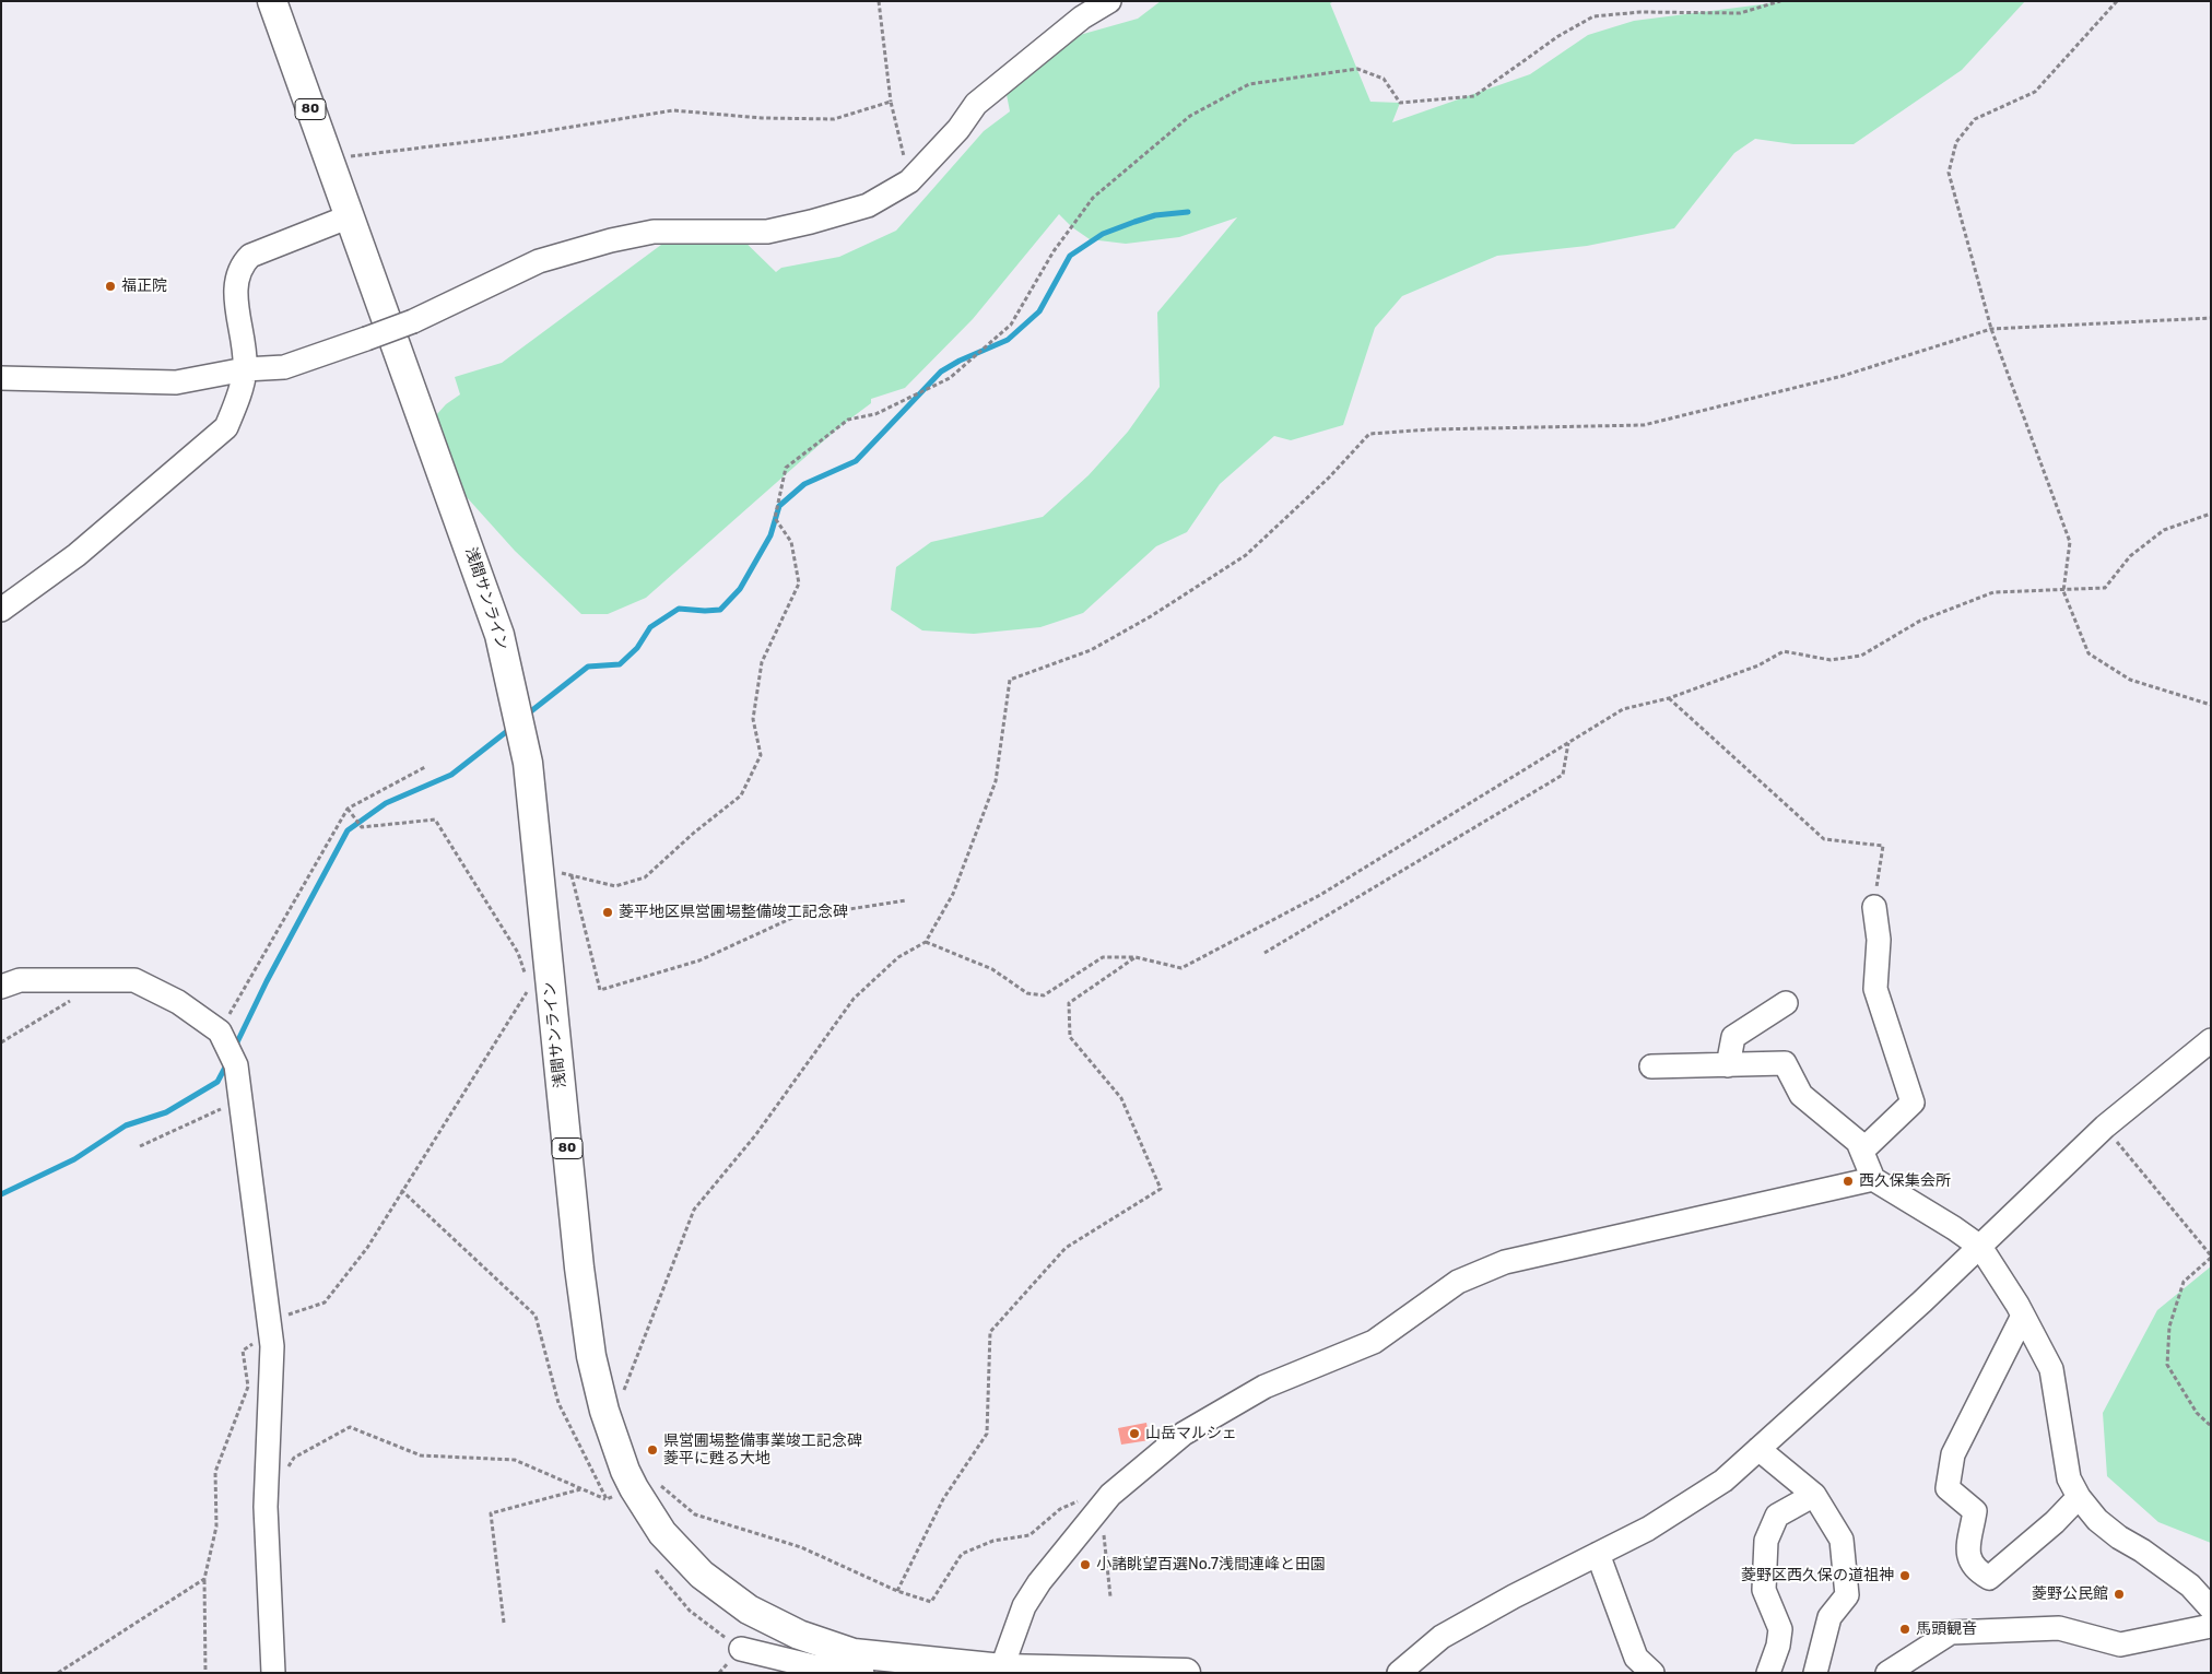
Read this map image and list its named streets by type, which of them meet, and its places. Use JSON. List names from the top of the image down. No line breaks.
{"streets":{"main road":["80","浅間サンライン"]},"places":["福正院","菱平地区県営圃場整備竣工記念碑","西久保集会所","山岳マルシェ","県営圃場整備事業竣工記念碑 菱平に甦る大地","小諸眺望百選No.7浅間連峰と田園","菱野区西久保の道祖神","菱野公民館","馬頭観音"]}
